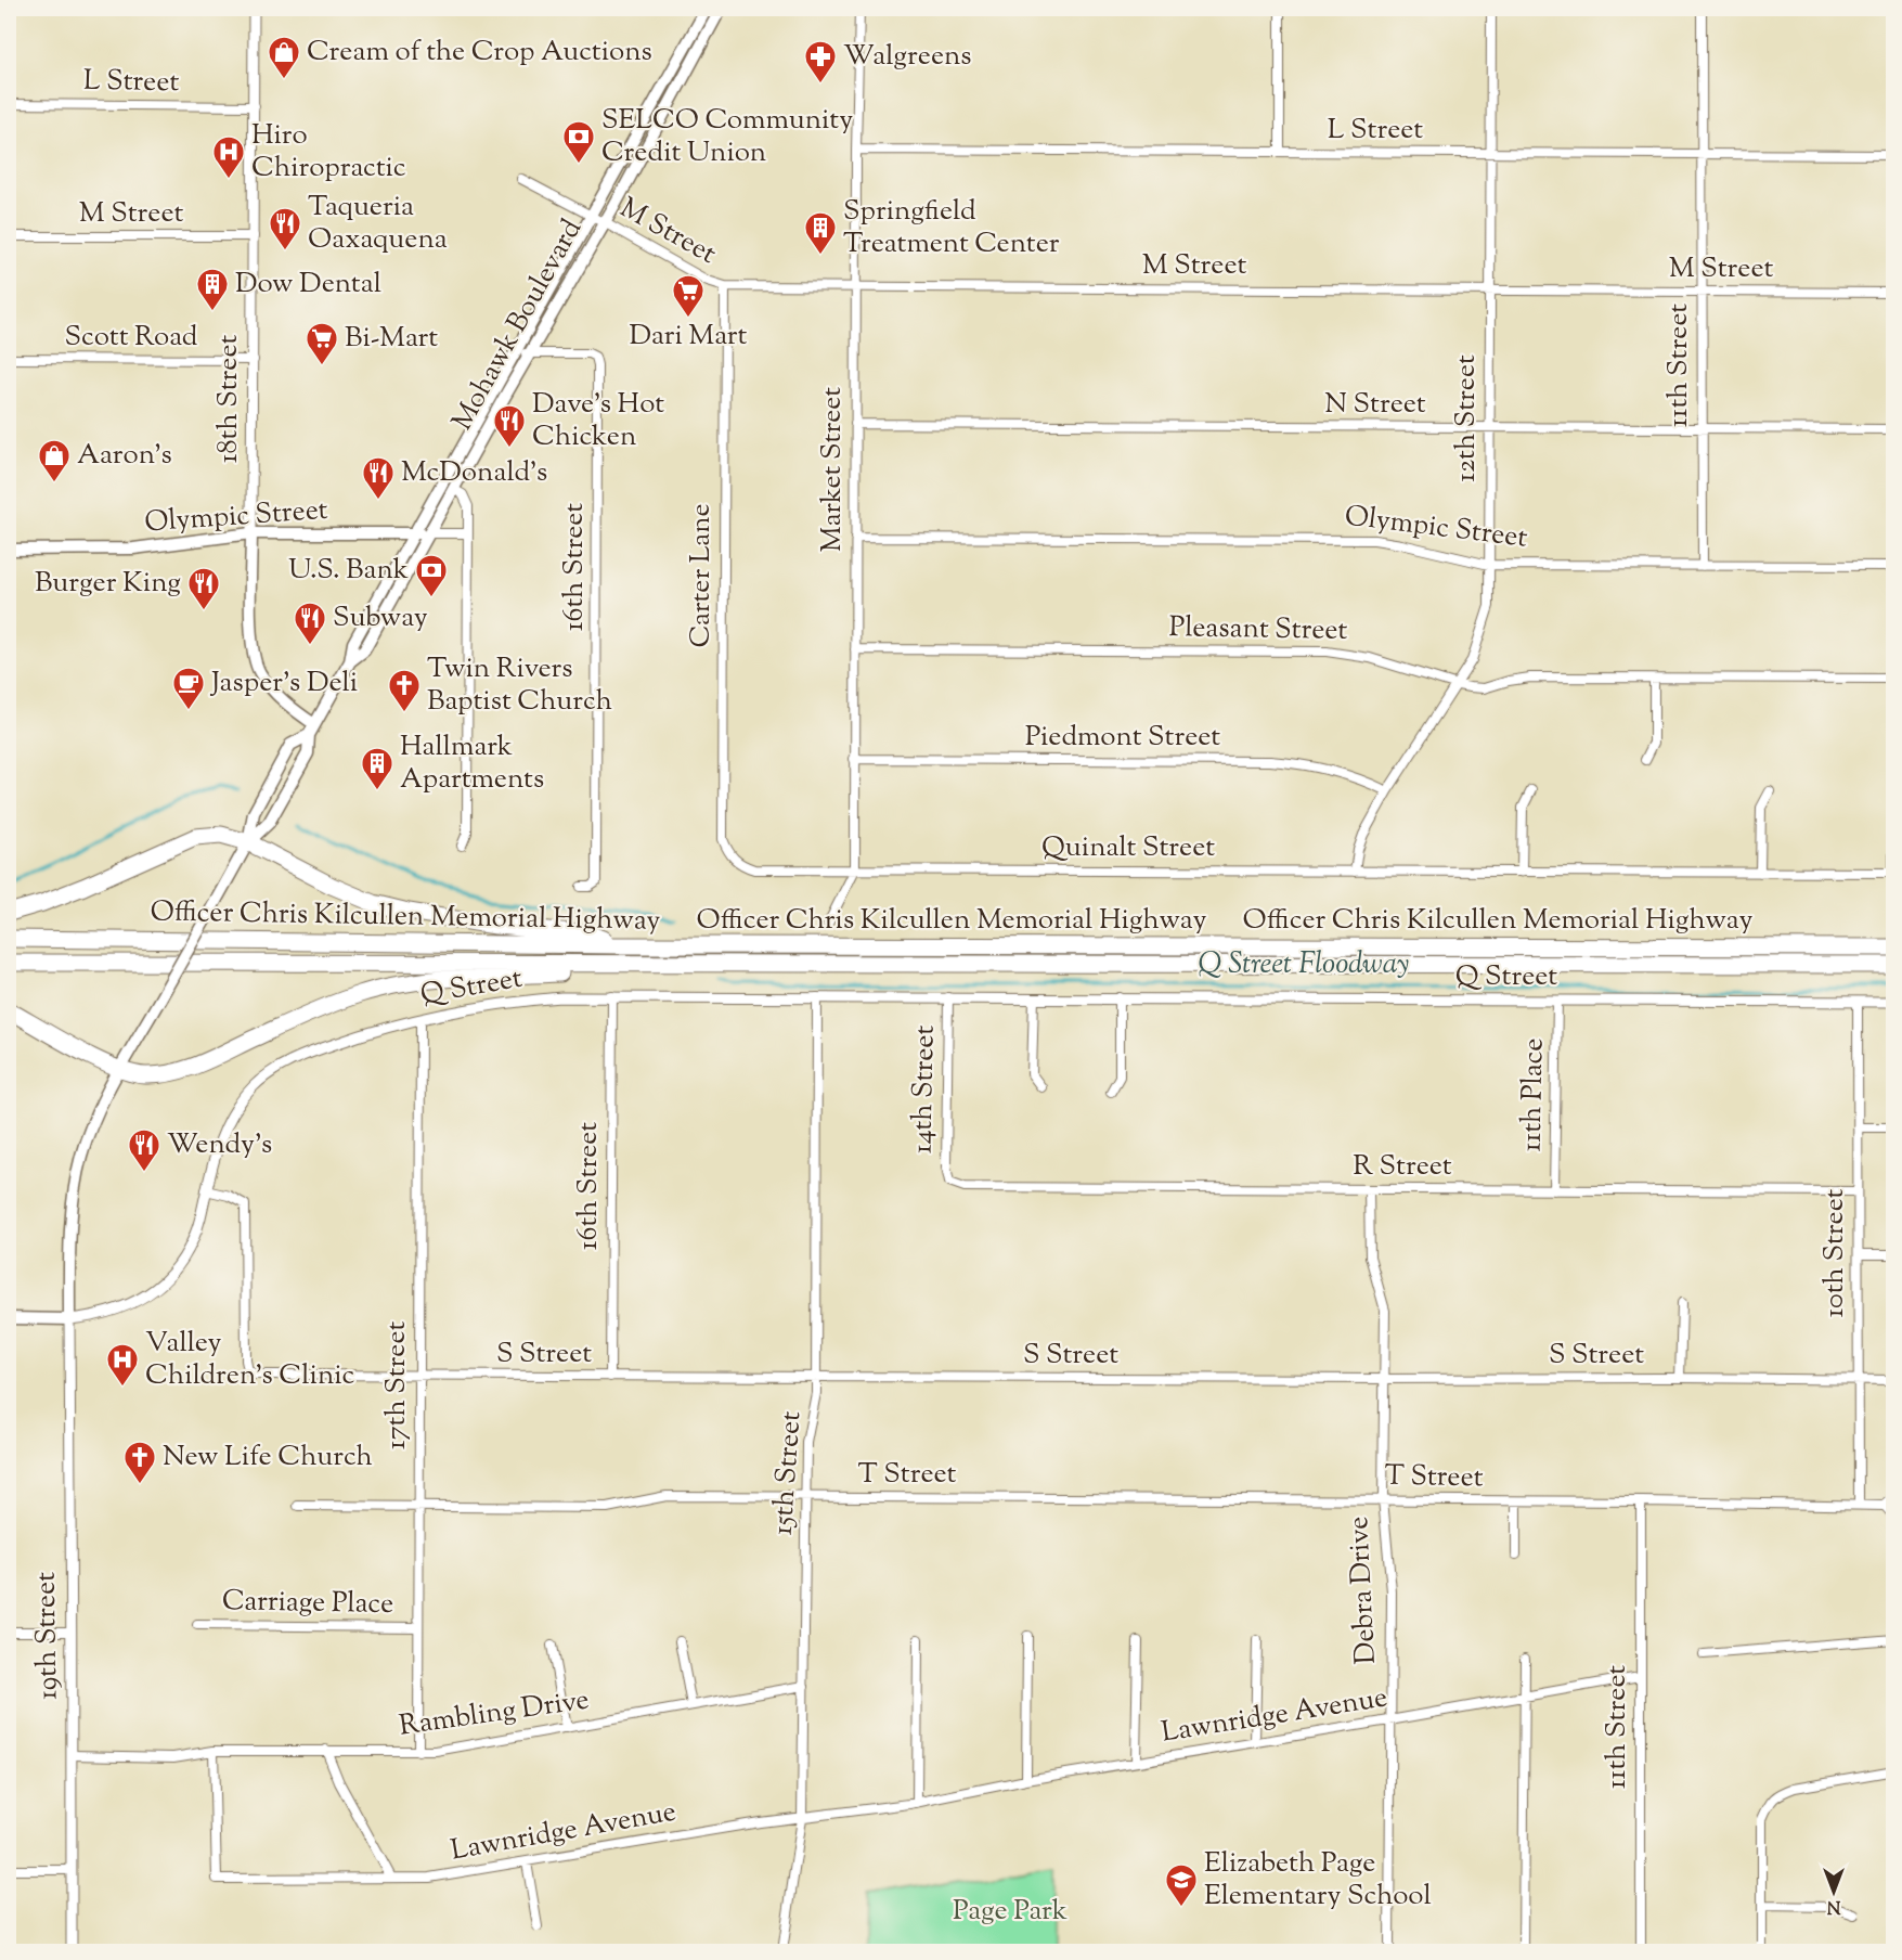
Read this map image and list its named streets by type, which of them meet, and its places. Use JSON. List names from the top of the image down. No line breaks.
{"streets":{"highway":["Officer Chris Kilcullen Memorial Highway"],"main road":["Mohawk Boulevard","18th Street","Olympic Street"],"street":["L Street","M Street","Scott Road","11th Street","N Street","12th Street","Market Street","16th Street","Carter Lane","Pleasant Street","Piedmont Street","Quinalt Street","Q Street","14th Street","11th Place","R Street","10th Street","S Street","17th Street","15th Street","T Street","Debra Drive","Carriage Place","19th Street","Rambling Drive","Lawnridge Avenue"]},"crossings":[["L Street","11th Street"],["L Street","18th Street"],["L Street","12th Street"],["L Street","Market Street"],["M Street","Mohawk Boulevard"],["M Street","11th Street"],["M Street","18th Street"],["M Street","12th Street"],["M Street","Market Street"],["M Street","Carter Lane"],["Mohawk Boulevard","18th Street"],["Mohawk Boulevard","Olympic Street"],["Mohawk Boulevard","16th Street"],["Mohawk Boulevard","Q Street"],["Mohawk Boulevard","19th Street"],["Scott Road","18th Street"],["11th Street","N Street"],["11th Street","Olympic Street"],["11th Street","T Street"],["11th Street","Lawnridge Avenue"],["18th Street","Olympic Street"],["N Street","12th Street"],["N Street","Market Street"],["12th Street","Olympic Street"],["12th Street","Pleasant Street"],["12th Street","Piedmont Street"],["12th Street","Quinalt Street"],["Market Street","Olympic Street"],["Market Street","Pleasant Street"],["Market Street","Piedmont Street"],["Market Street","Quinalt Street"],["16th Street","Q Street"],["16th Street","S Street"],["Carter Lane","Quinalt Street"],["Q Street","14th Street"],["Q Street","11th Place"],["Q Street","10th Street"],["Q Street","S Street"],["Q Street","17th Street"],["Q Street","15th Street"],["Q Street","19th Street"],["14th Street","R Street"],["11th Place","R Street"],["R Street","10th Street"],["R Street","Debra Drive"],["10th Street","S Street"],["10th Street","T Street"],["S Street","17th Street"],["S Street","15th Street"],["S Street","Debra Drive"],["17th Street","T Street"],["17th Street","Carriage Place"],["17th Street","Rambling Drive"],["15th Street","T Street"],["15th Street","Rambling Drive"],["15th Street","Lawnridge Avenue"],["T Street","Debra Drive"],["Debra Drive","Lawnridge Avenue"],["19th Street","Rambling Drive"],["Rambling Drive","Lawnridge Avenue"]],"water":["Q Street Floodway"],"parks":["Page Park"],"places":{"shop":["Cream of the Crop Auctions","Aaron's"],"pharmacy":["Walgreens"],"bank":["SELCO Community Credit Union","U.S. Bank"],"hospital":["Hiro Chiropractic","Valley Children’s Clinic"],"restaurant":["Taqueria Oaxaquena","Dave's Hot Chicken","McDonald's","Burger King","Subway","Wendy's"],"building":["Springfield Treatment Center","Dow Dental","Hallmark Apartments"],"supermarket":["Dari Mart","Bi-Mart"],"cafe":["Jasper’s Deli"],"church":["Twin Rivers Baptist Church","New Life Church"],"school or university":["Elizabeth Page Elementary School"]},"north":"bottom"}
